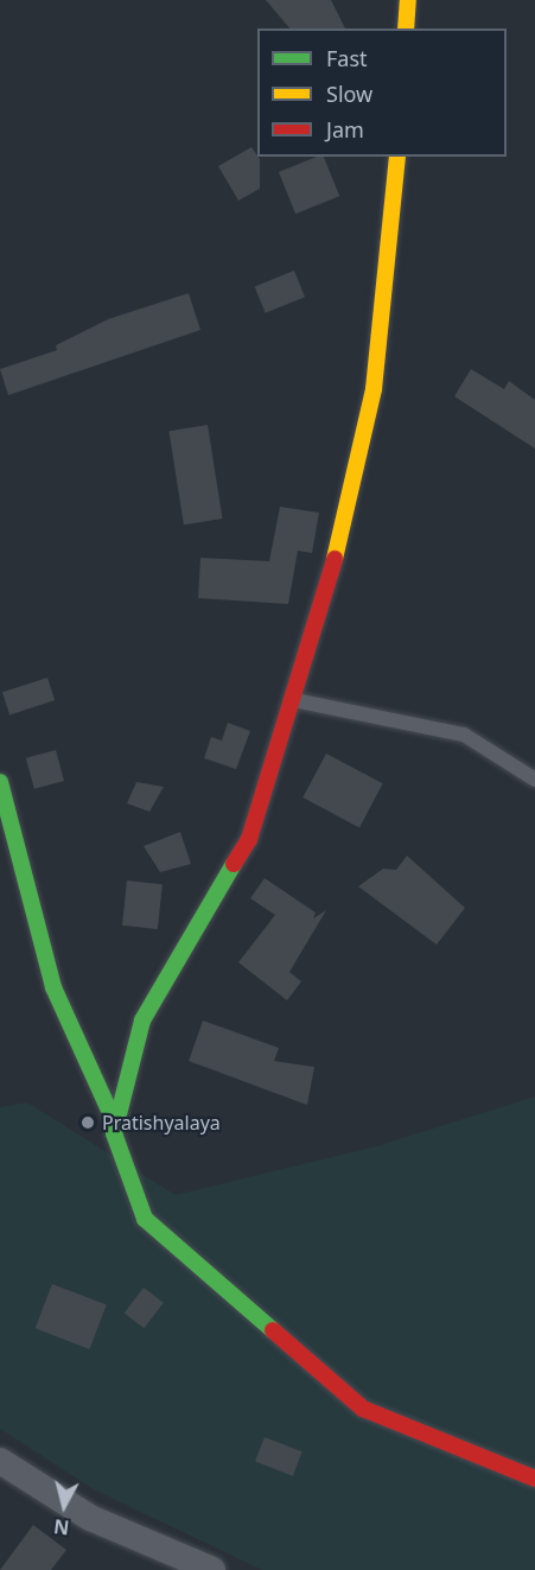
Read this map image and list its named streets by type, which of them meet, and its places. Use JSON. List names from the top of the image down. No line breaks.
{"places":["Pratishyalaya"],"legend":["Fast","Slow","Jam"],"north":"bottom"}
